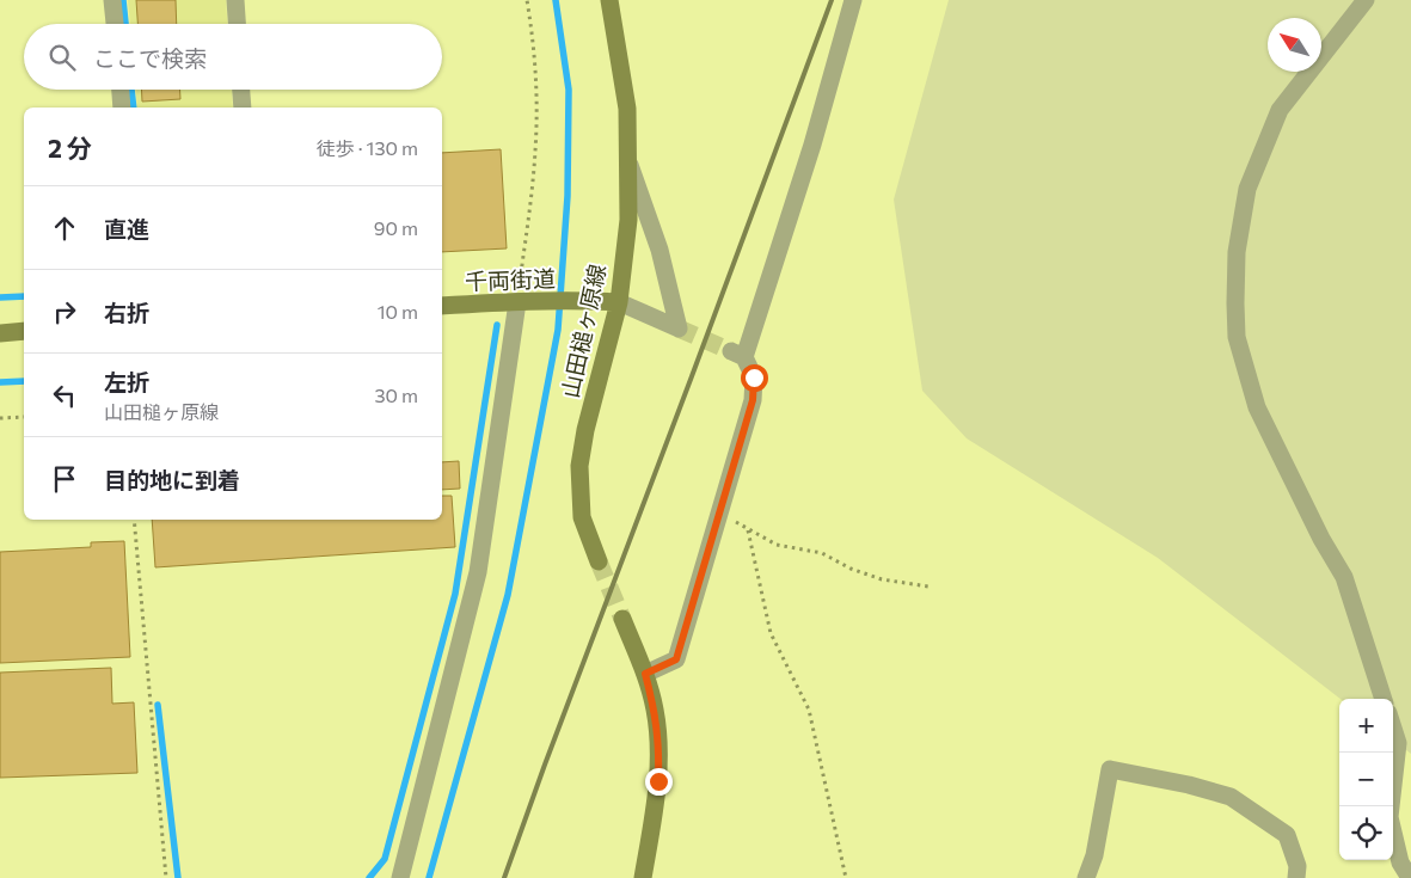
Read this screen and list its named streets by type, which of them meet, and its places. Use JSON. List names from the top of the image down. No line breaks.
{"streets":{"main road":["千両街道","山田槌ヶ原線"]},"crossings":[["千両街道","山田槌ヶ原線"]],"north":"top left","page":{"search":"ここで検索","heading":["2 分","徒歩 · 130 m"],"list":[["直進","90 m"],["右折","10 m"],["左折","山田槌ヶ原線","30 m"],"目的地に到着"],"map_buttons":["+","−"]}}
